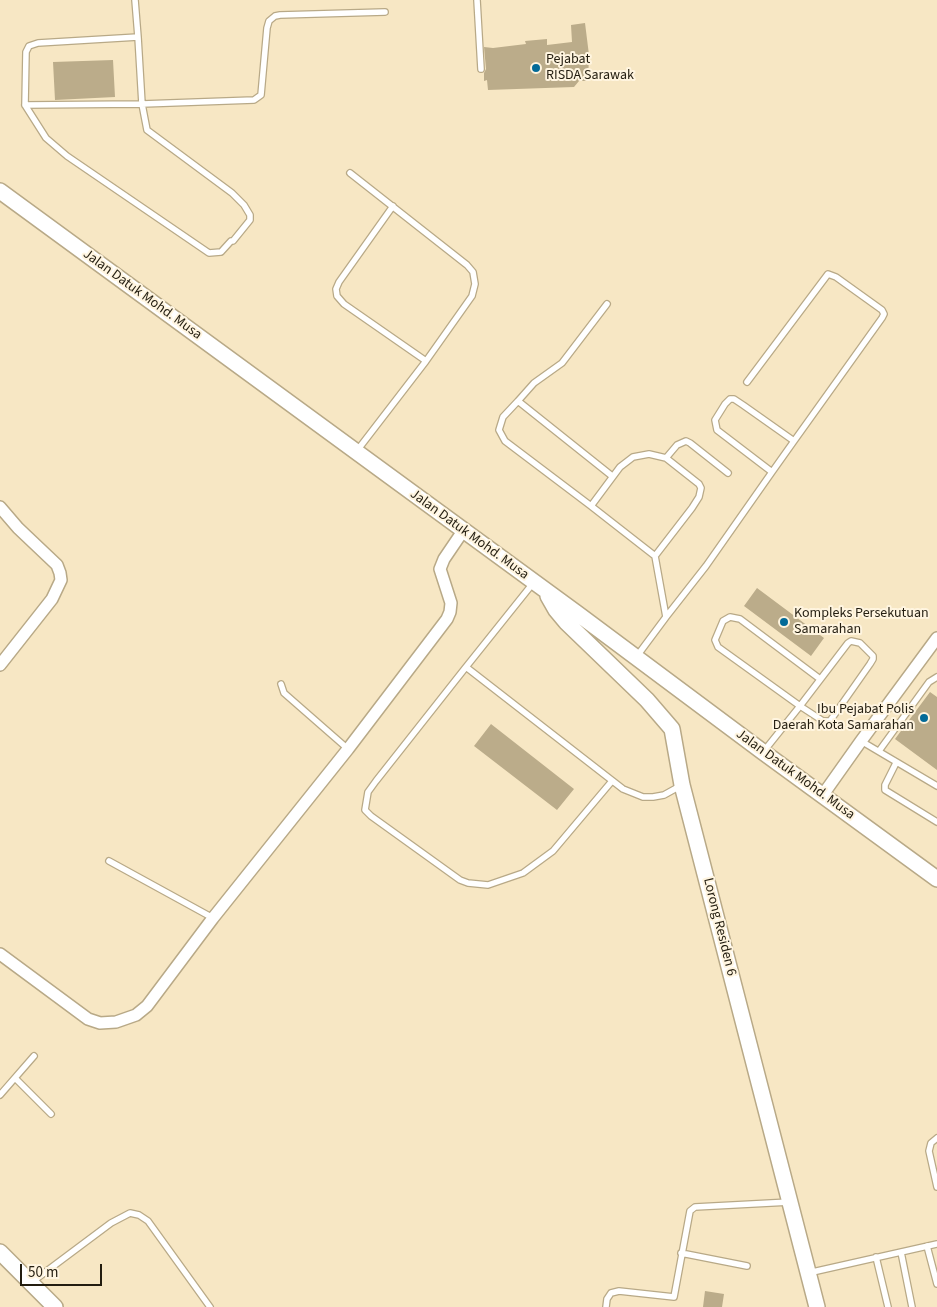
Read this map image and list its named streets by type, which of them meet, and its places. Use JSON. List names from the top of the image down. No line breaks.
{"streets":{"main road":["Jalan Datuk Mohd. Musa","Lorong Residen 6"]},"crossings":[["Jalan Datuk Mohd. Musa","Lorong Residen 6"]],"places":["Pejabat RISDA Sarawak","Kompleks Persekutuan Samarahan","Ibu Pejabat Polis Daerah Kota Samarahan"],"scale_bar":"50 m"}
